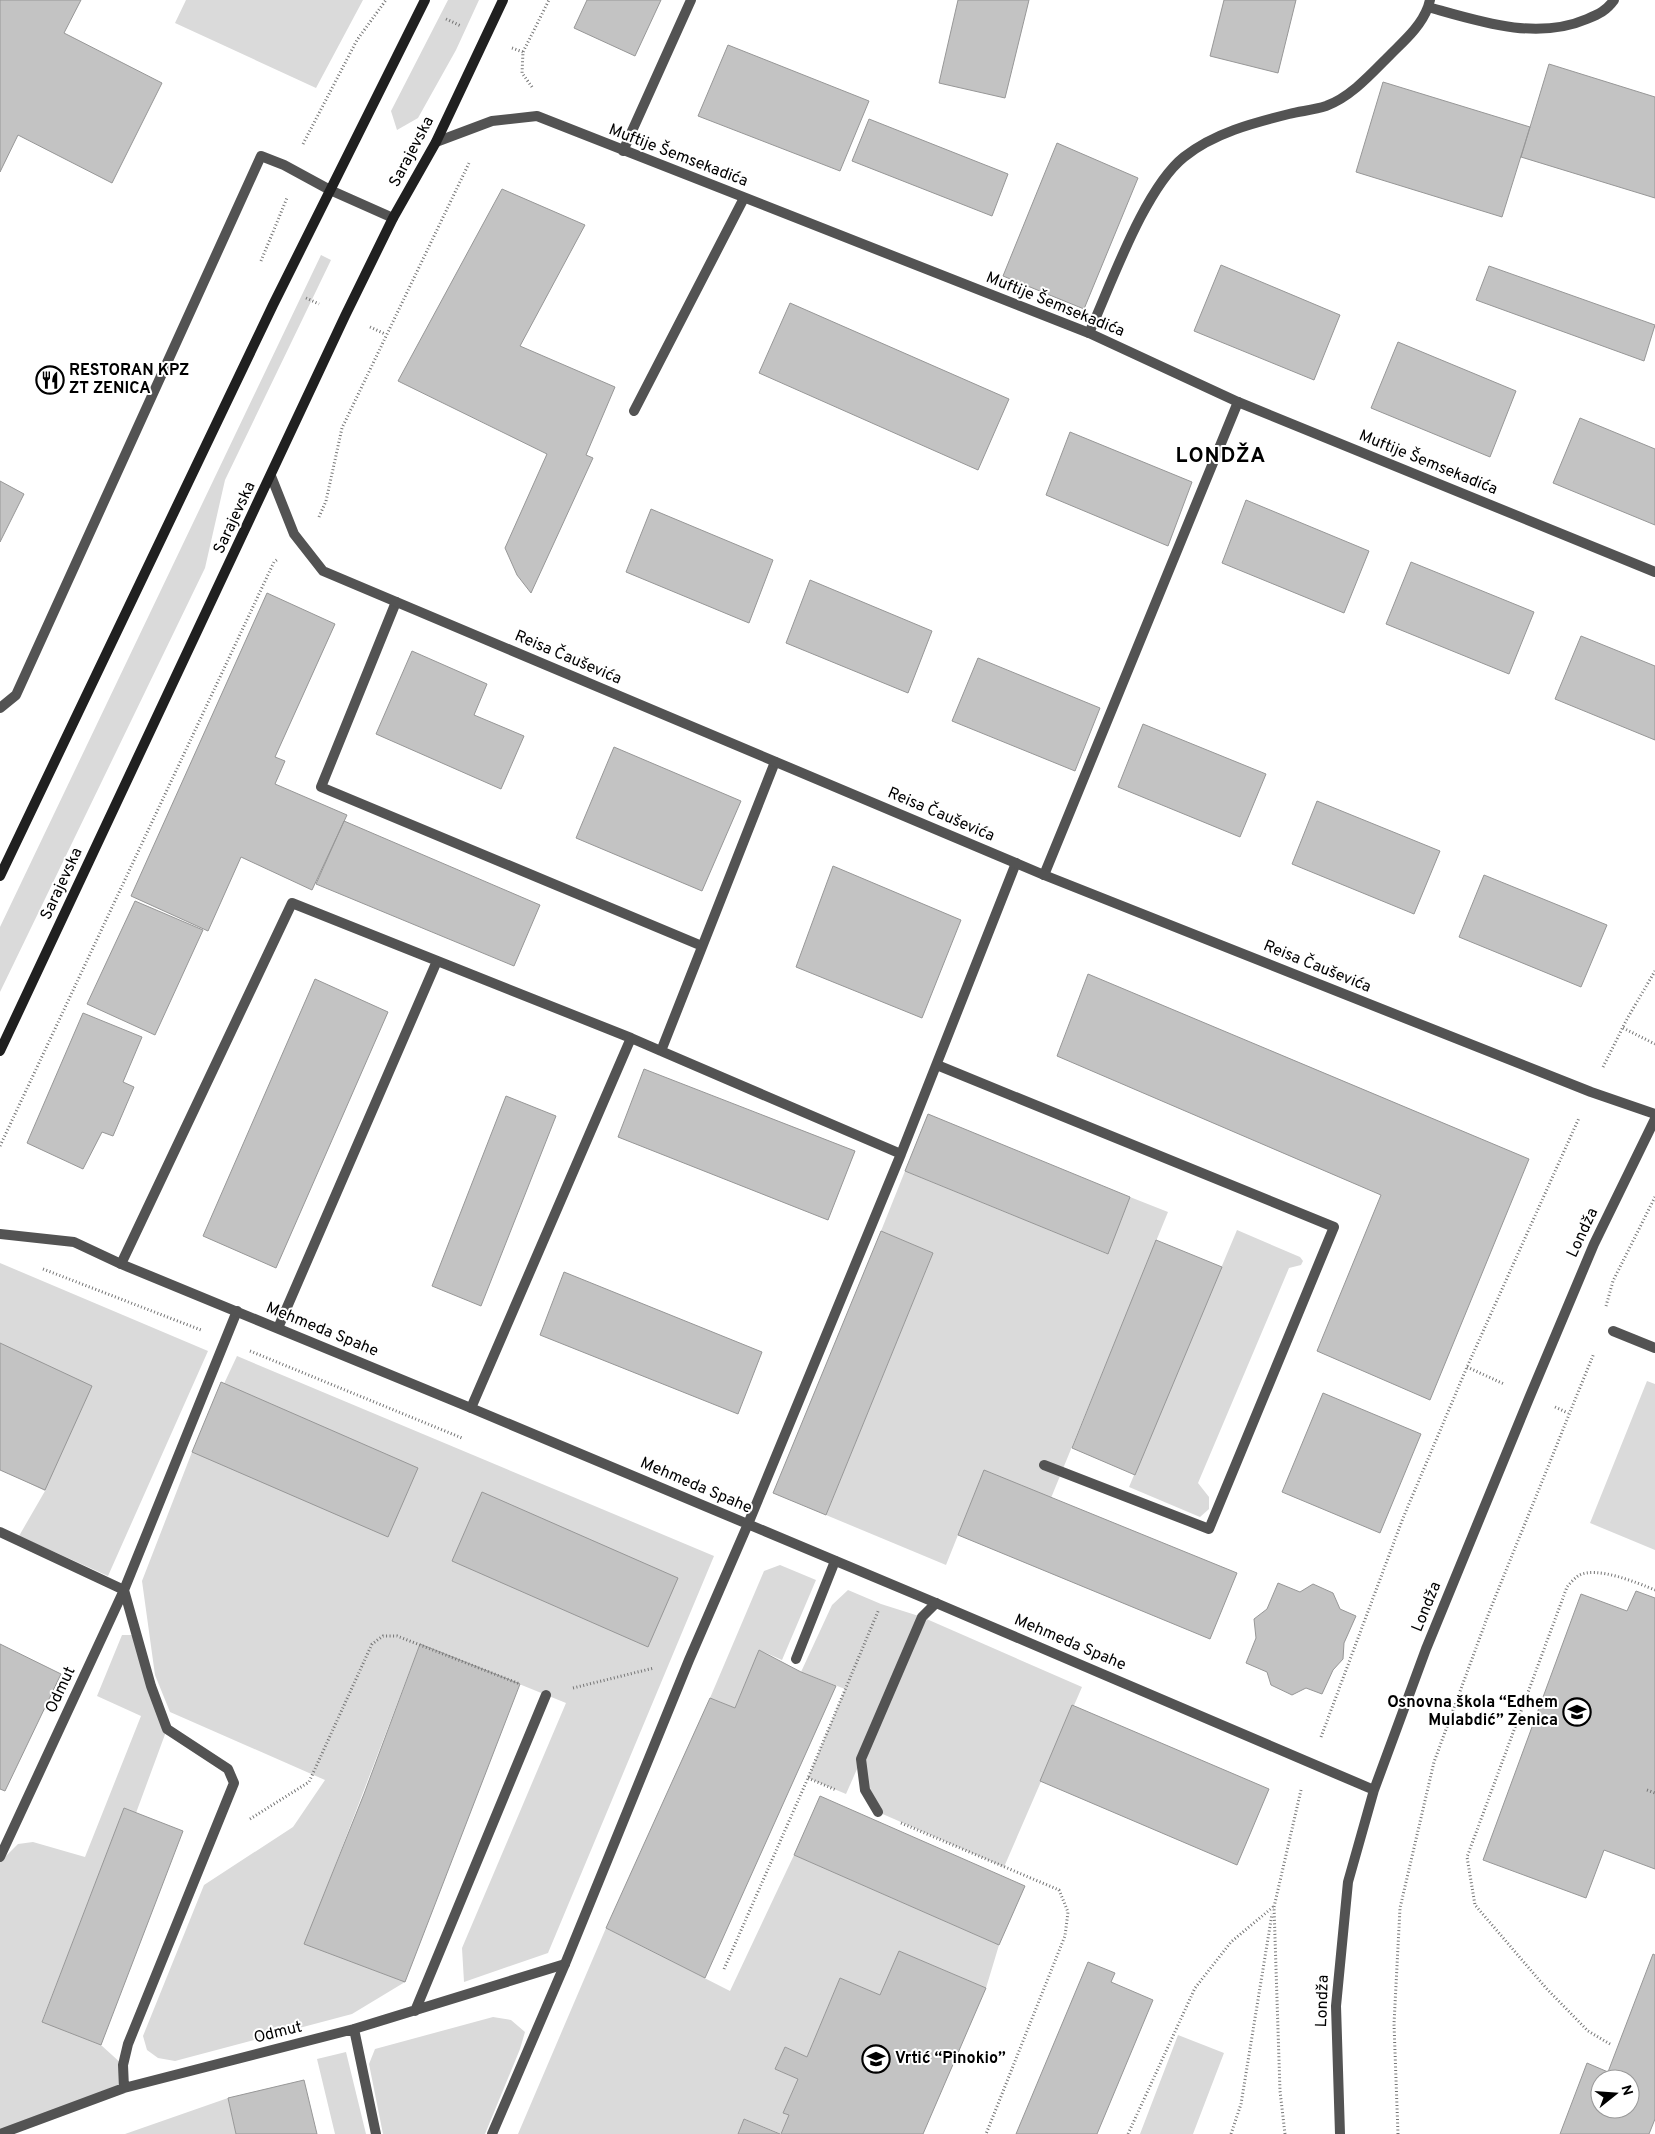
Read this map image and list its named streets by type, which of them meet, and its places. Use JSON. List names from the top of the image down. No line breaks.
{"streets":{"main road":["Sarajevska"],"street":["Muftije Šemsekadića","Reisa Čauševića","Londža","Mehmeda Spahe","Odmut"]},"crossings":[["Sarajevska","Muftije Šemsekadića"],["Sarajevska","Reisa Čauševića"],["Londža","Mehmeda Spahe"],["Mehmeda Spahe","Odmut"]],"districts":["LONDŽA"],"places":{"restaurant":["RESTORAN KPZ ZT ZENICA"],"school or university":["Osnovna škola “Edhem Mulabdić” Zenica","Vrtić “Pinokio”"]},"north":"right"}
